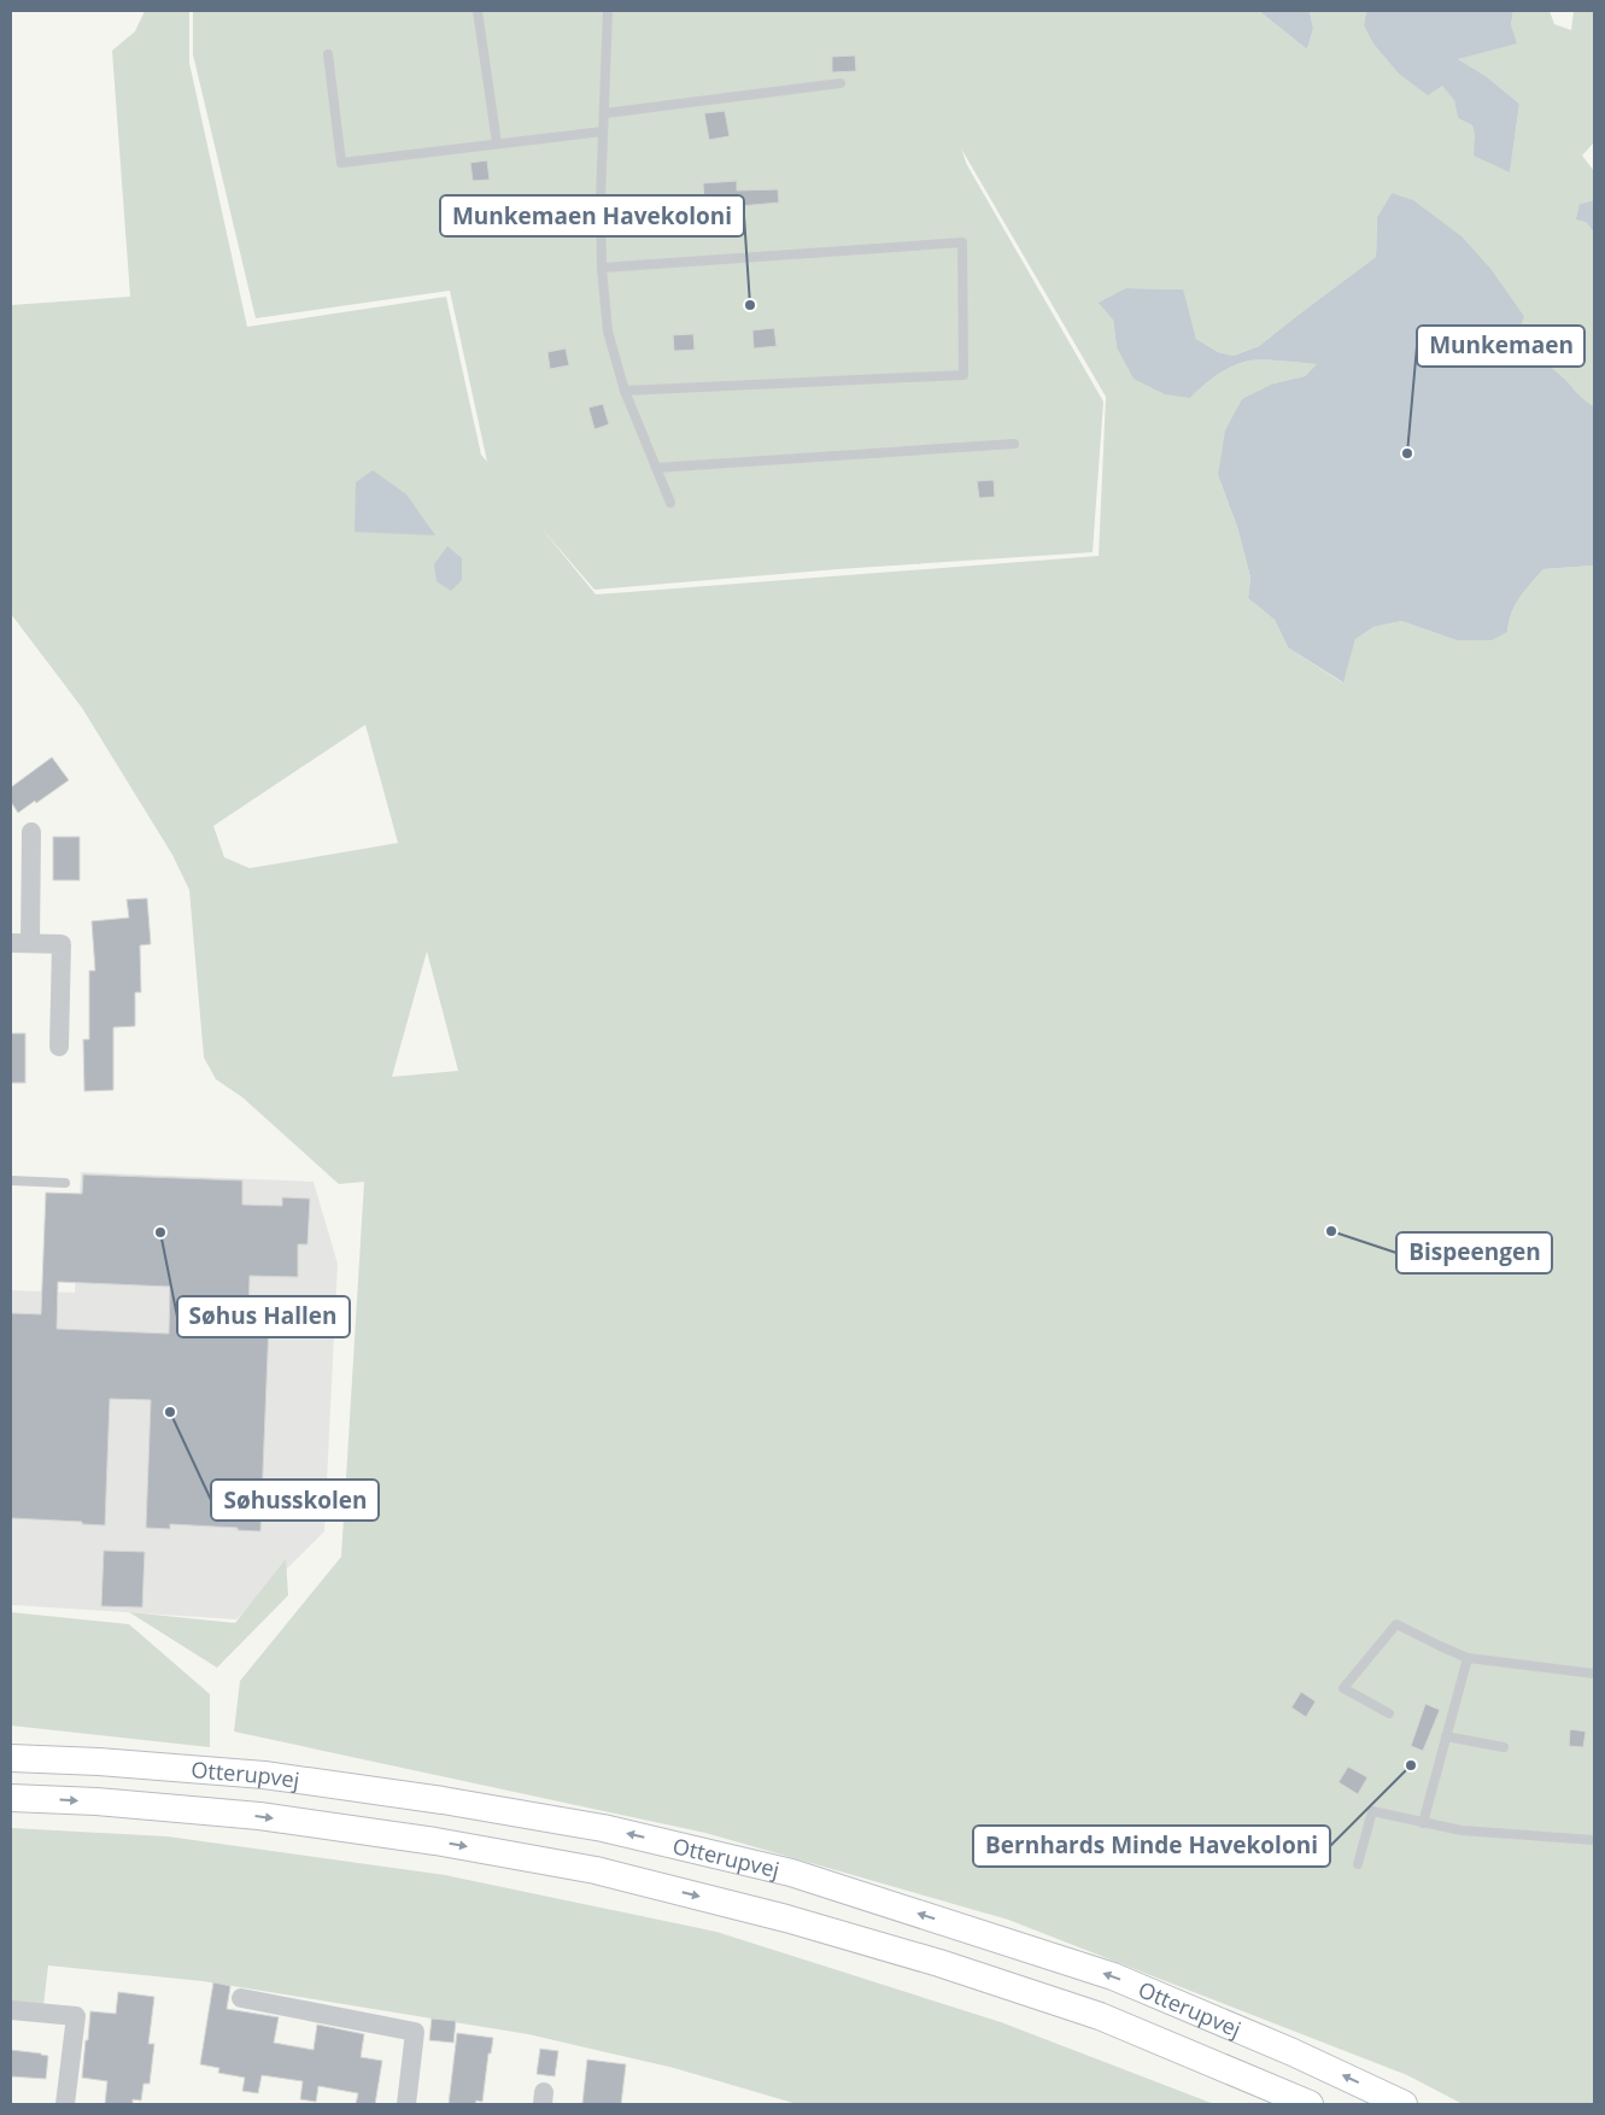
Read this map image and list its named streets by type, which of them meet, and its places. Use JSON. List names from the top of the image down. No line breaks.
{"streets":{"main road":["Otterupvej"]},"places":["Munkemaen Havekoloni","Munkemaen","Bispeengen","Søhus Hallen","Søhusskolen","Bernhards Minde Havekoloni"]}
